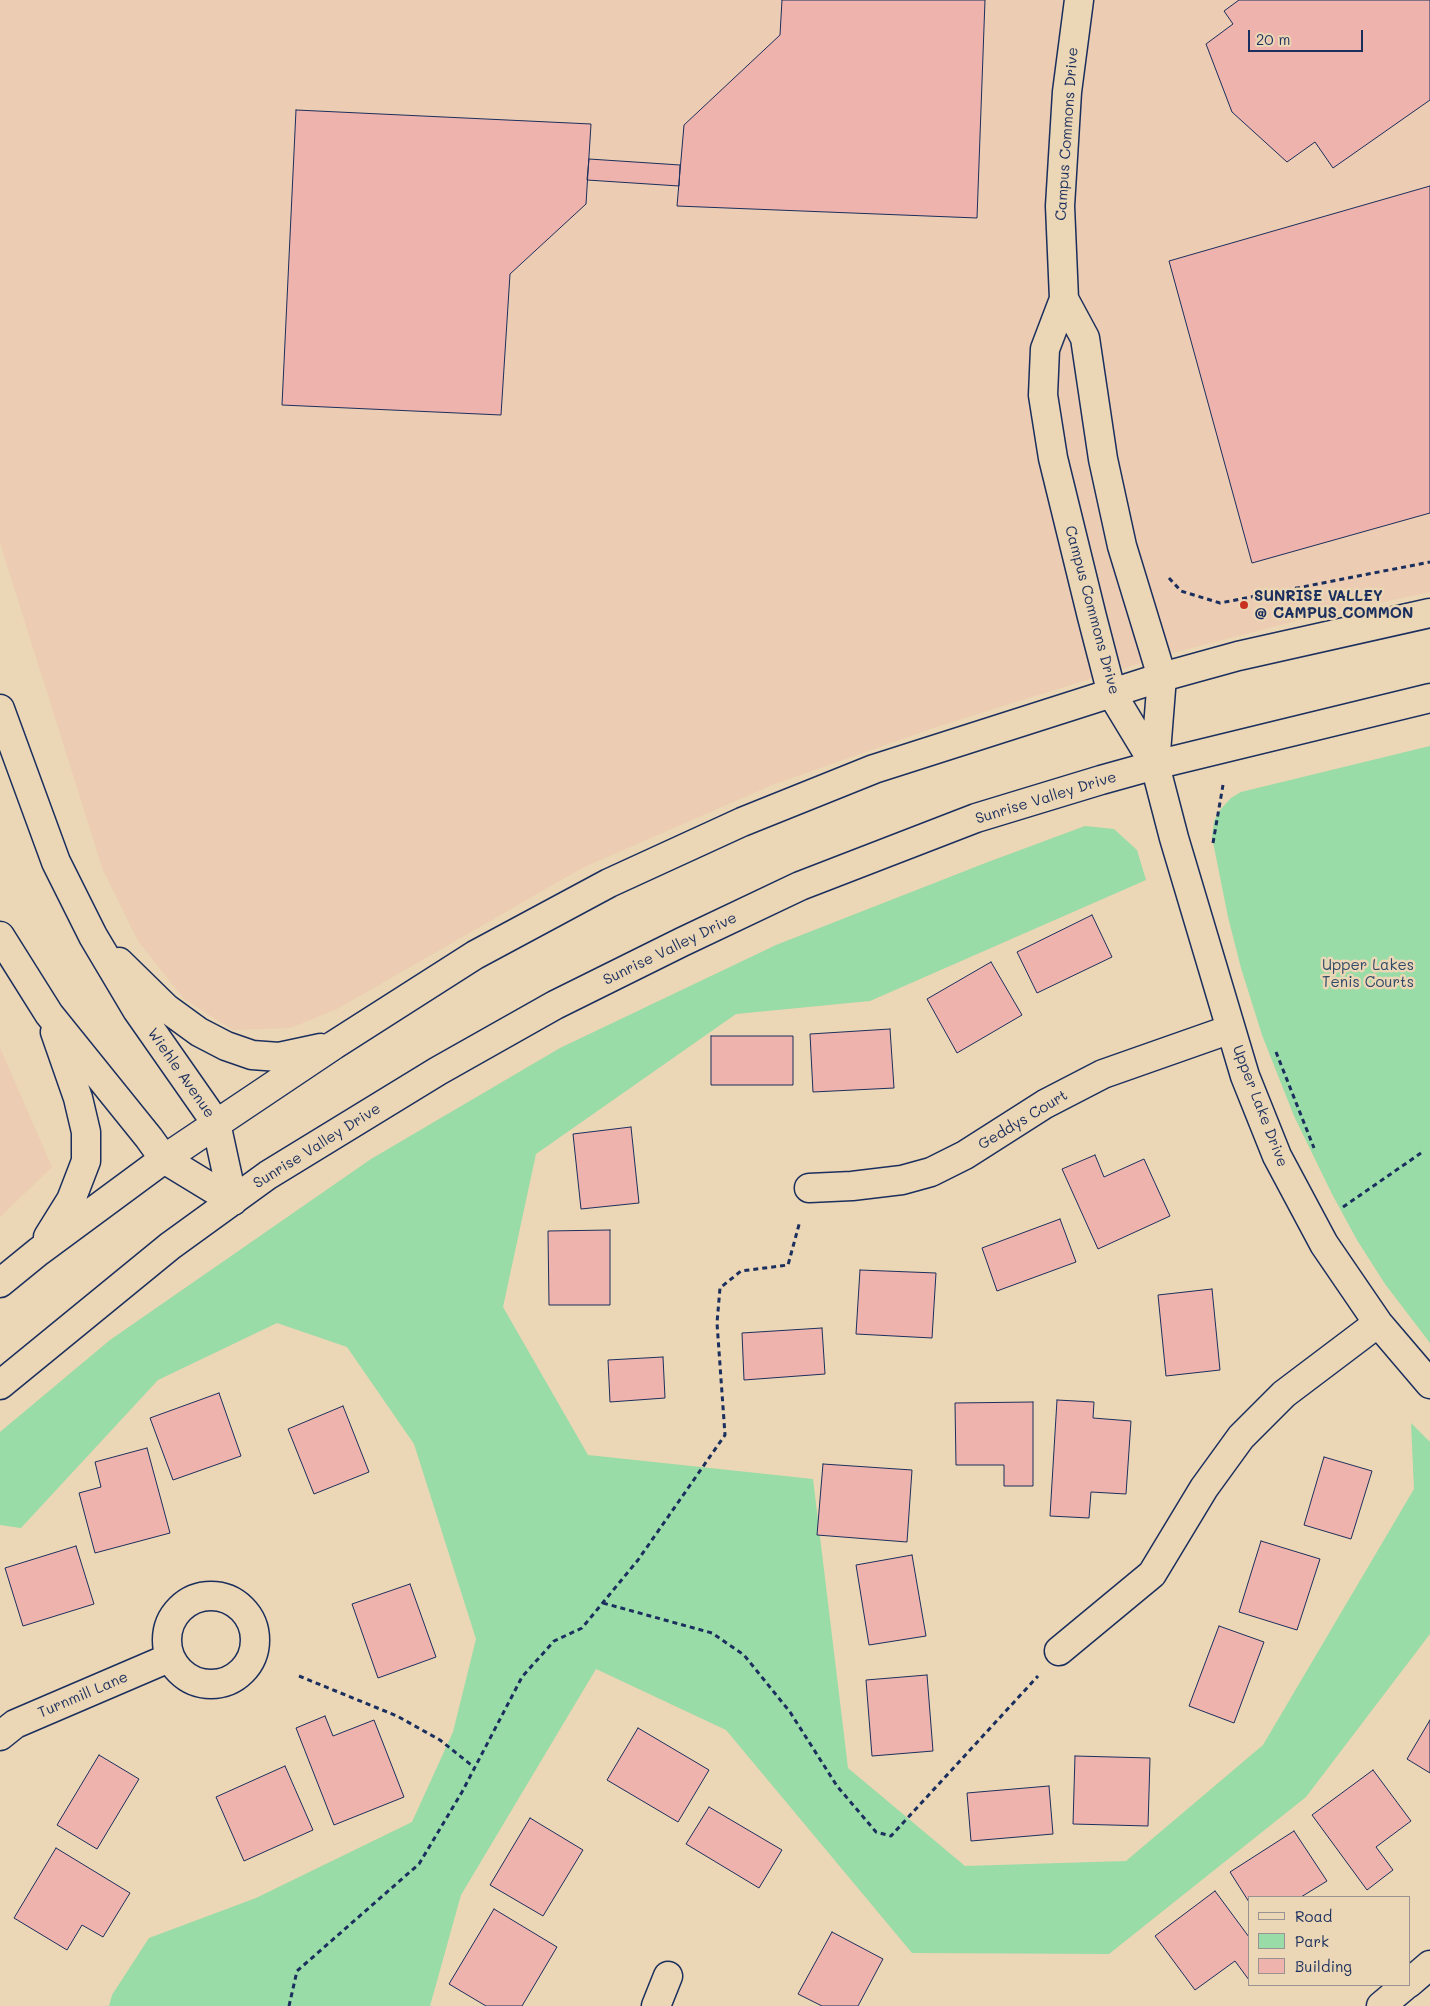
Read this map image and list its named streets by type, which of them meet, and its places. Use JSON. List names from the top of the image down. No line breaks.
{"streets":{"main road":["Campus Commons Drive","Sunrise Valley Drive","Wiehle Avenue","Upper Lake Drive","Geddys Court","Turnmill Lane"]},"crossings":[["Campus Commons Drive","Sunrise Valley Drive"],["Campus Commons Drive","Upper Lake Drive"],["Sunrise Valley Drive","Wiehle Avenue"],["Sunrise Valley Drive","Upper Lake Drive"],["Upper Lake Drive","Geddys Court"]],"parks":["Upper Lakes Tenis Courts"],"places":["SUNRISE VALLEY @ CAMPUS COMMON"],"legend":["Road","Park","Building"],"scale_bar":"20 m"}
